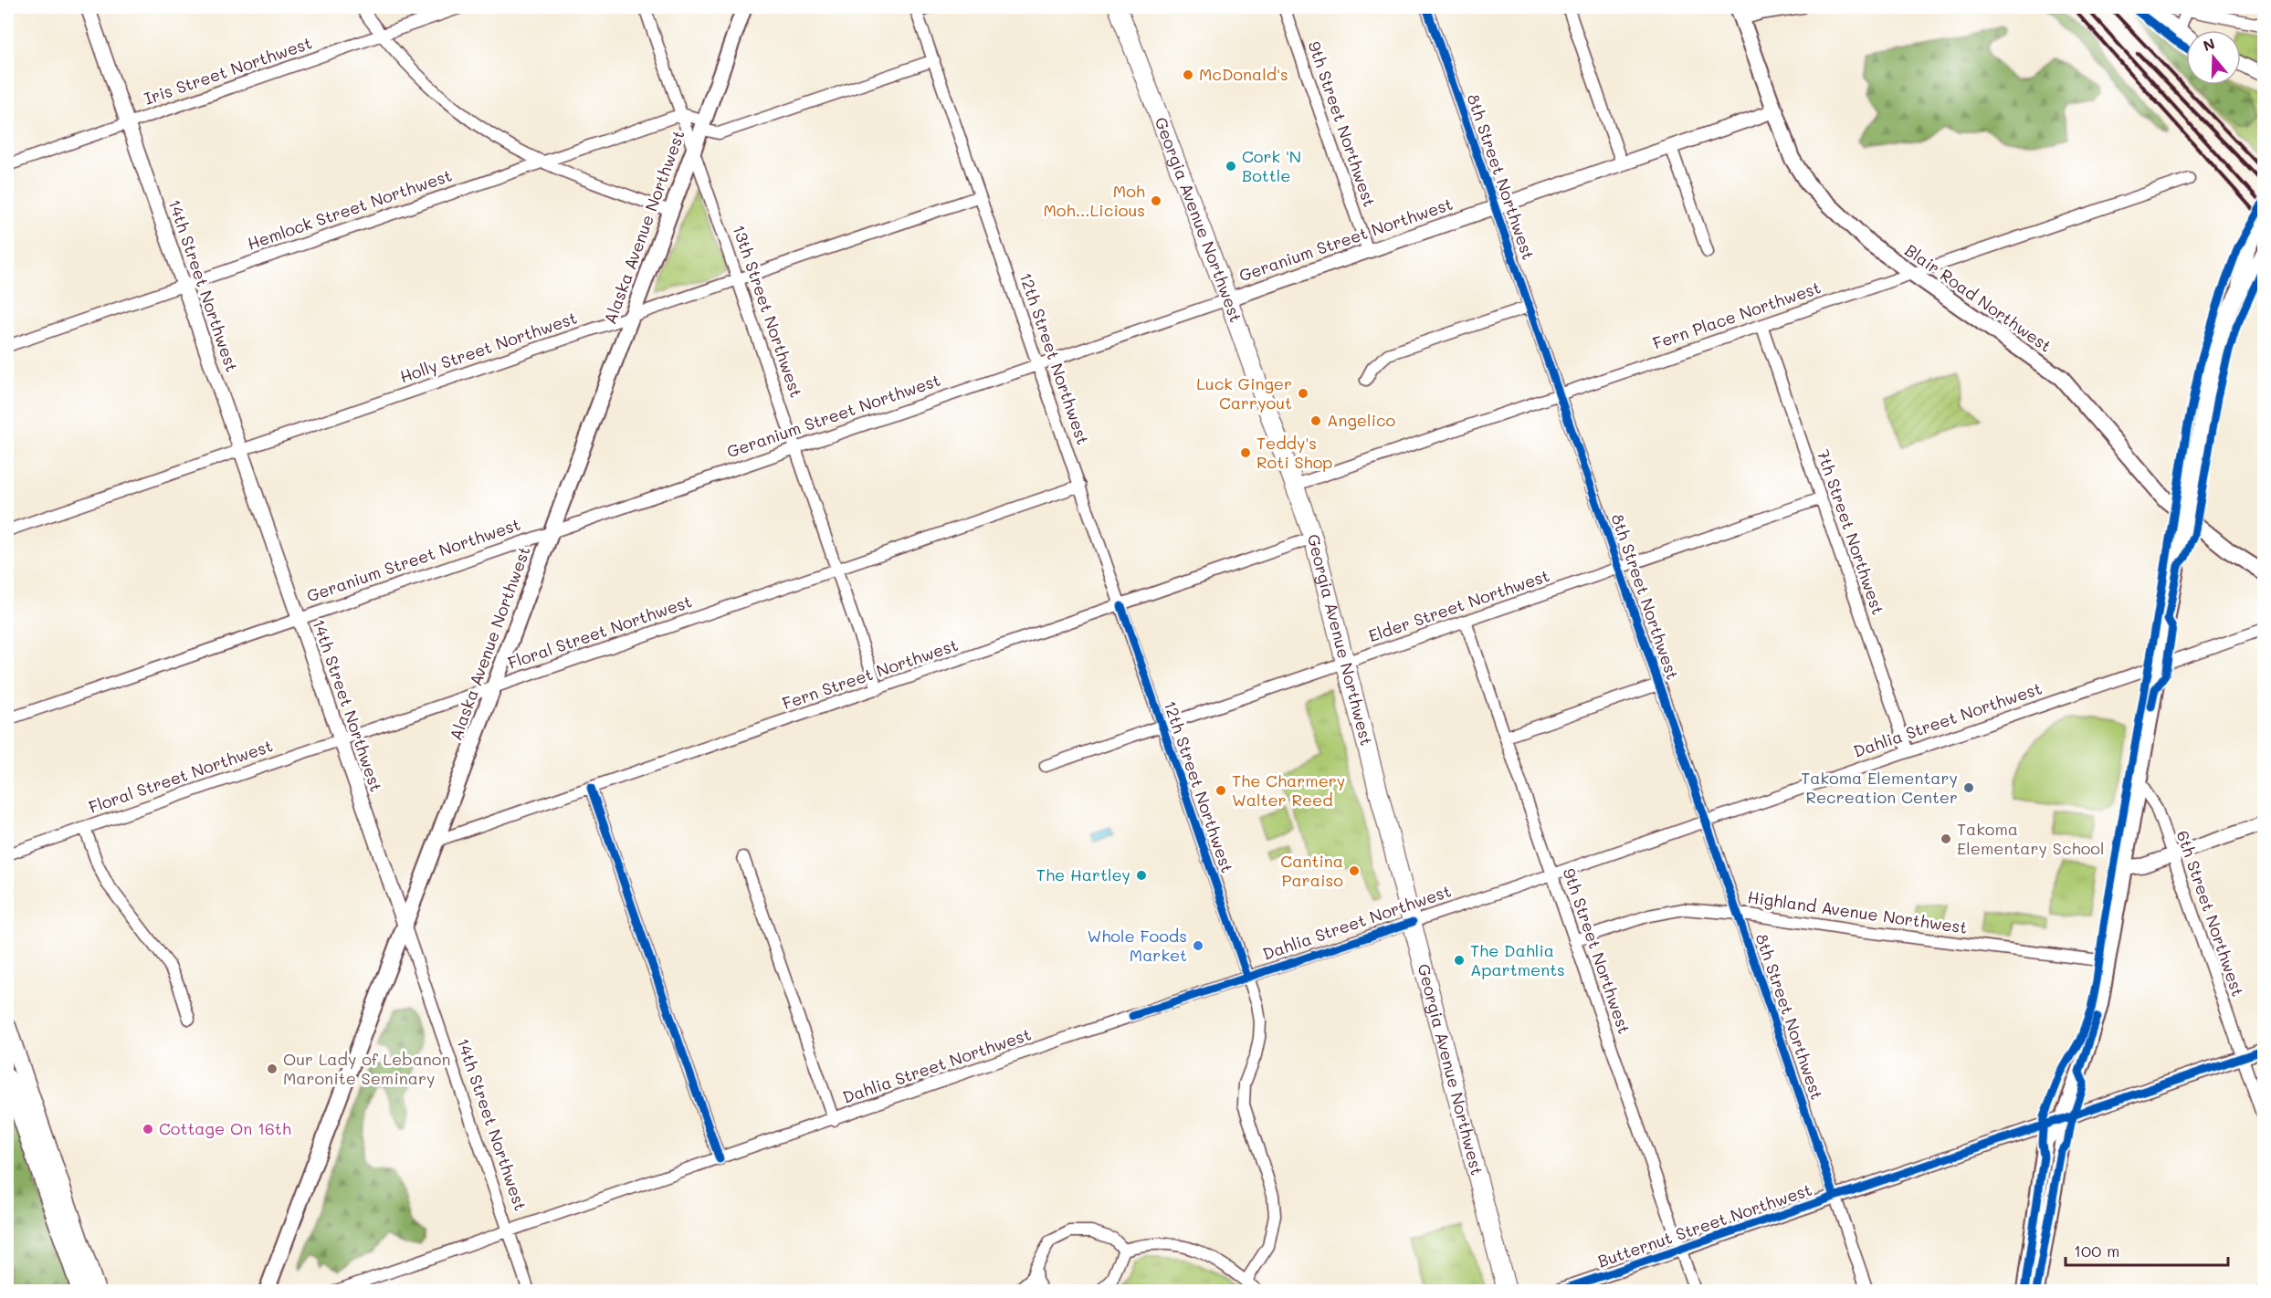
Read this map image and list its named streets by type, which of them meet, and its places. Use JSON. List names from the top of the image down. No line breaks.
{"streets":{"highway":["Georgia Avenue Northwest"],"main road":["Alaska Avenue Northwest","Blair Road Northwest"],"street":["Iris Street Northwest","9th Street Northwest","8th Street Northwest","Hemlock Street Northwest","Geranium Street Northwest","14th Street Northwest","13th Street Northwest","Fern Place Northwest","Holly Street Northwest","12th Street Northwest","7th Street Northwest","Elder Street Northwest","Floral Street Northwest","Fern Street Northwest","Dahlia Street Northwest","Highland Avenue Northwest","6th Street Northwest","Butternut Street Northwest"]},"crossings":[["Iris Street Northwest","14th Street Northwest"],["9th Street Northwest","Geranium Street Northwest"],["9th Street Northwest","Elder Street Northwest"],["9th Street Northwest","Dahlia Street Northwest"],["9th Street Northwest","Highland Avenue Northwest"],["9th Street Northwest","Butternut Street Northwest"],["8th Street Northwest","Geranium Street Northwest"],["8th Street Northwest","Fern Place Northwest"],["8th Street Northwest","Elder Street Northwest"],["8th Street Northwest","Dahlia Street Northwest"],["8th Street Northwest","Highland Avenue Northwest"],["8th Street Northwest","Butternut Street Northwest"],["Hemlock Street Northwest","14th Street Northwest"],["Hemlock Street Northwest","13th Street Northwest"],["Georgia Avenue Northwest","Geranium Street Northwest"],["Georgia Avenue Northwest","Fern Place Northwest"],["Georgia Avenue Northwest","Elder Street Northwest"],["Georgia Avenue Northwest","Fern Street Northwest"],["Georgia Avenue Northwest","Dahlia Street Northwest"],["Alaska Avenue Northwest","Geranium Street Northwest"],["Alaska Avenue Northwest","14th Street Northwest"],["Alaska Avenue Northwest","13th Street Northwest"],["Alaska Avenue Northwest","Holly Street Northwest"],["Alaska Avenue Northwest","Floral Street Northwest"],["Alaska Avenue Northwest","Fern Street Northwest"],["Geranium Street Northwest","14th Street Northwest"],["Geranium Street Northwest","Blair Road Northwest"],["Geranium Street Northwest","13th Street Northwest"],["Geranium Street Northwest","12th Street Northwest"],["14th Street Northwest","Holly Street Northwest"],["14th Street Northwest","Floral Street Northwest"],["14th Street Northwest","Dahlia Street Northwest"],["Blair Road Northwest","Fern Place Northwest"],["13th Street Northwest","Holly Street Northwest"],["13th Street Northwest","Floral Street Northwest"],["13th Street Northwest","Fern Street Northwest"],["Fern Place Northwest","7th Street Northwest"],["Holly Street Northwest","12th Street Northwest"],["12th Street Northwest","Elder Street Northwest"],["12th Street Northwest","Floral Street Northwest"],["12th Street Northwest","Fern Street Northwest"],["12th Street Northwest","Dahlia Street Northwest"],["7th Street Northwest","Elder Street Northwest"],["7th Street Northwest","Dahlia Street Northwest"],["6th Street Northwest","Butternut Street Northwest"]],"places":["McDonald's","Cork 'N Bottle","Moh Moh...Licious","Luck Ginger Carryout","Angelico","Teddy's Roti Shop","Takoma Elementary Recreation Center","The Charmery Walter Reed","Takoma Elementary School","Cantina Paraiso","The Hartley","Whole Foods Market","The Dahlia Apartments","Our Lady of Lebanon Maronite Seminary","Cottage On 16th"],"scale_bar":"100 m","north":"top"}
